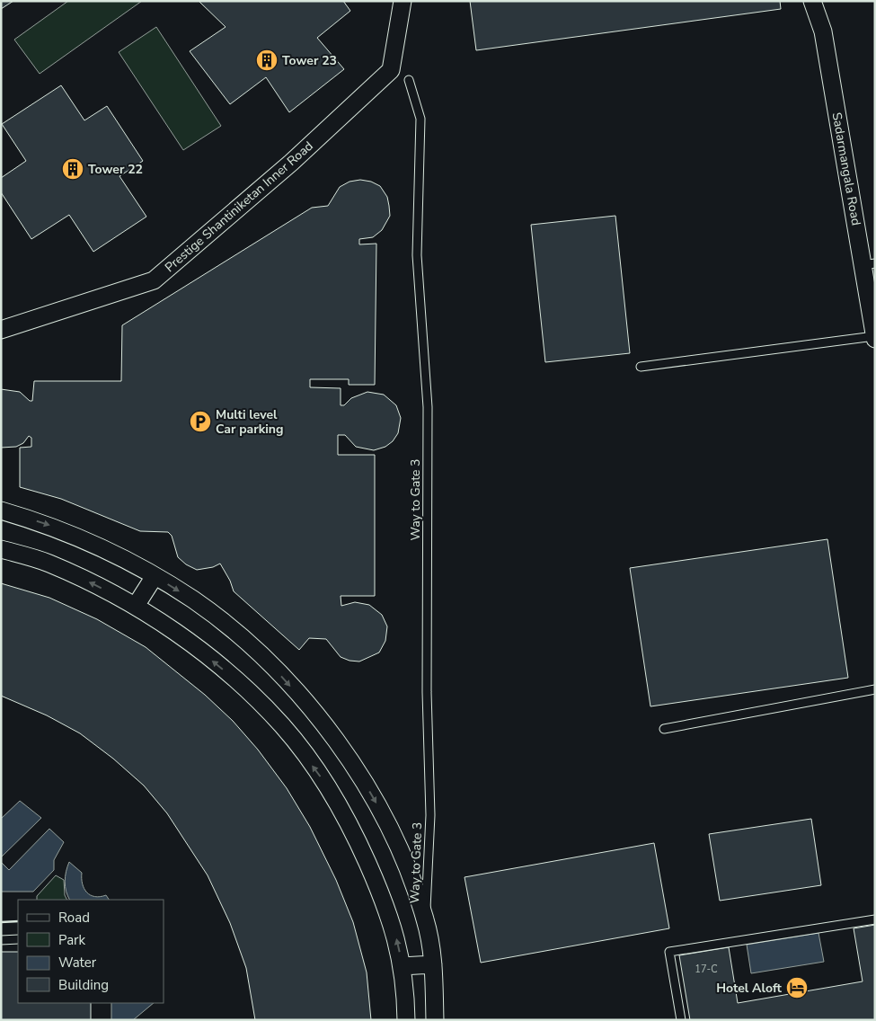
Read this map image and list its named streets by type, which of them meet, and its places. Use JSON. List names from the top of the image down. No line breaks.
{"streets":{"street":["Sadarmangala Road","Prestige Shantiniketan Inner Road"],"lane":["Way to Gate 3"]},"places":{"building":["Tower 23","Tower 22"],"parking":["Multi level Car parking"],"hotel":["Hotel Aloft"]},"house_numbers":["17-C"],"legend":["Road","Park","Water","Building"]}
